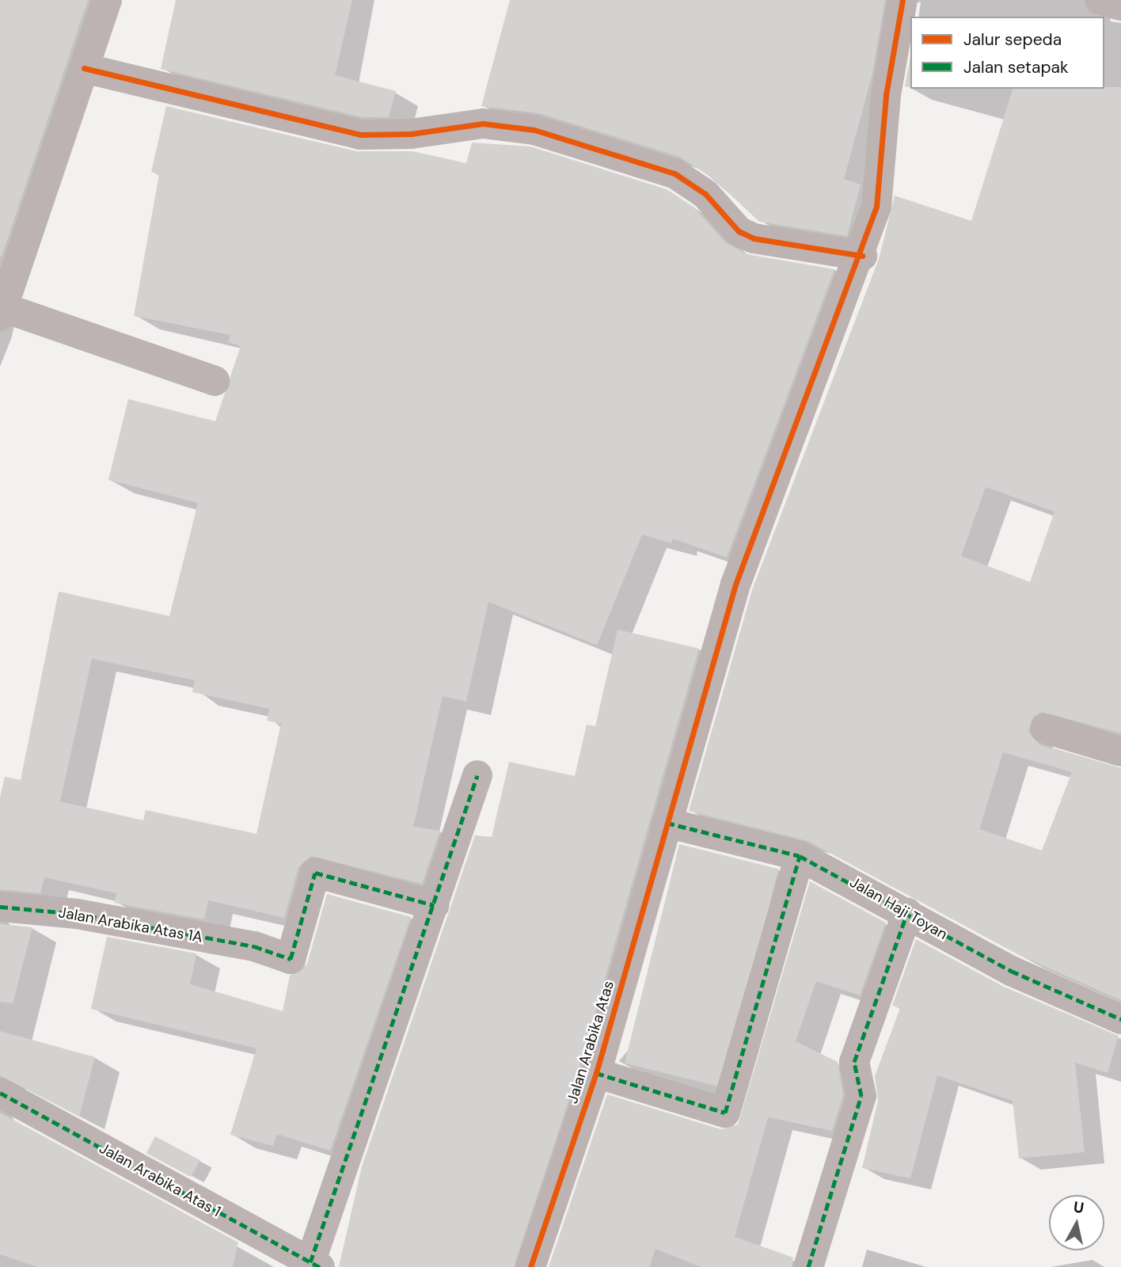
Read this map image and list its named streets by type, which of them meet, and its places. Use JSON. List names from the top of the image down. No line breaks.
{"streets":{"street":["Jalan Haji Toyan","Jalan Arabika Atas 1A","Jalan Arabika Atas","Jalan Arabika Atas 1"]},"crossings":[["Jalan Haji Toyan","Jalan Arabika Atas"]],"legend":["Jalur sepeda","Jalan setapak"],"north":"top"}
